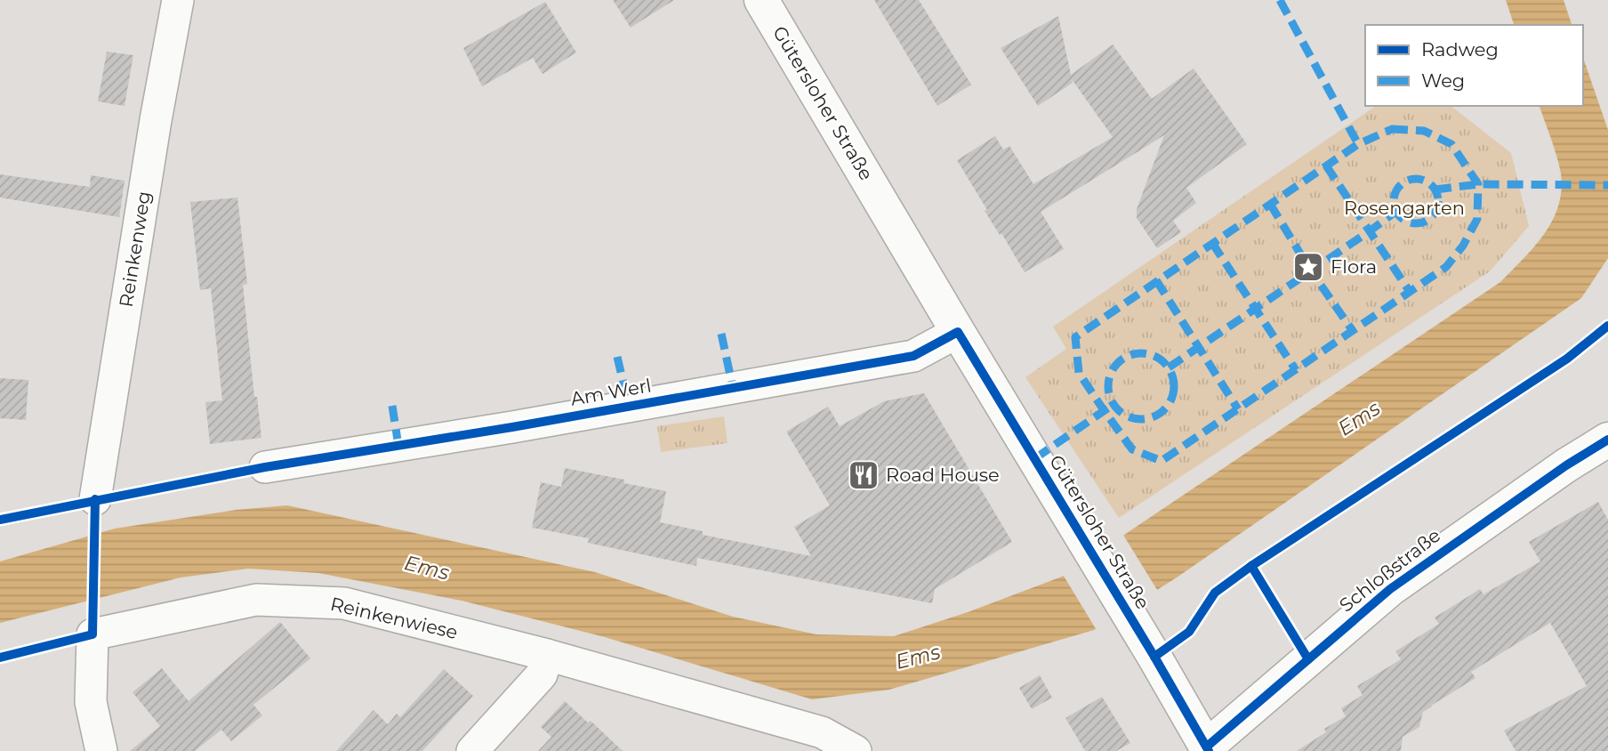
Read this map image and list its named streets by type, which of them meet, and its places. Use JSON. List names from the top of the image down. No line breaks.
{"streets":{"main road":["Gütersloher Straße","Schloßstraße"],"street":["Reinkenweg","Am Werl","Reinkenwiese"]},"crossings":[["Gütersloher Straße","Am Werl"],["Gütersloher Straße","Schloßstraße"]],"water":["Ems"],"parks":["Rosengarten"],"places":{"place":["Flora"],"restaurant":["Road House"]},"legend":["Radweg","Weg"]}
